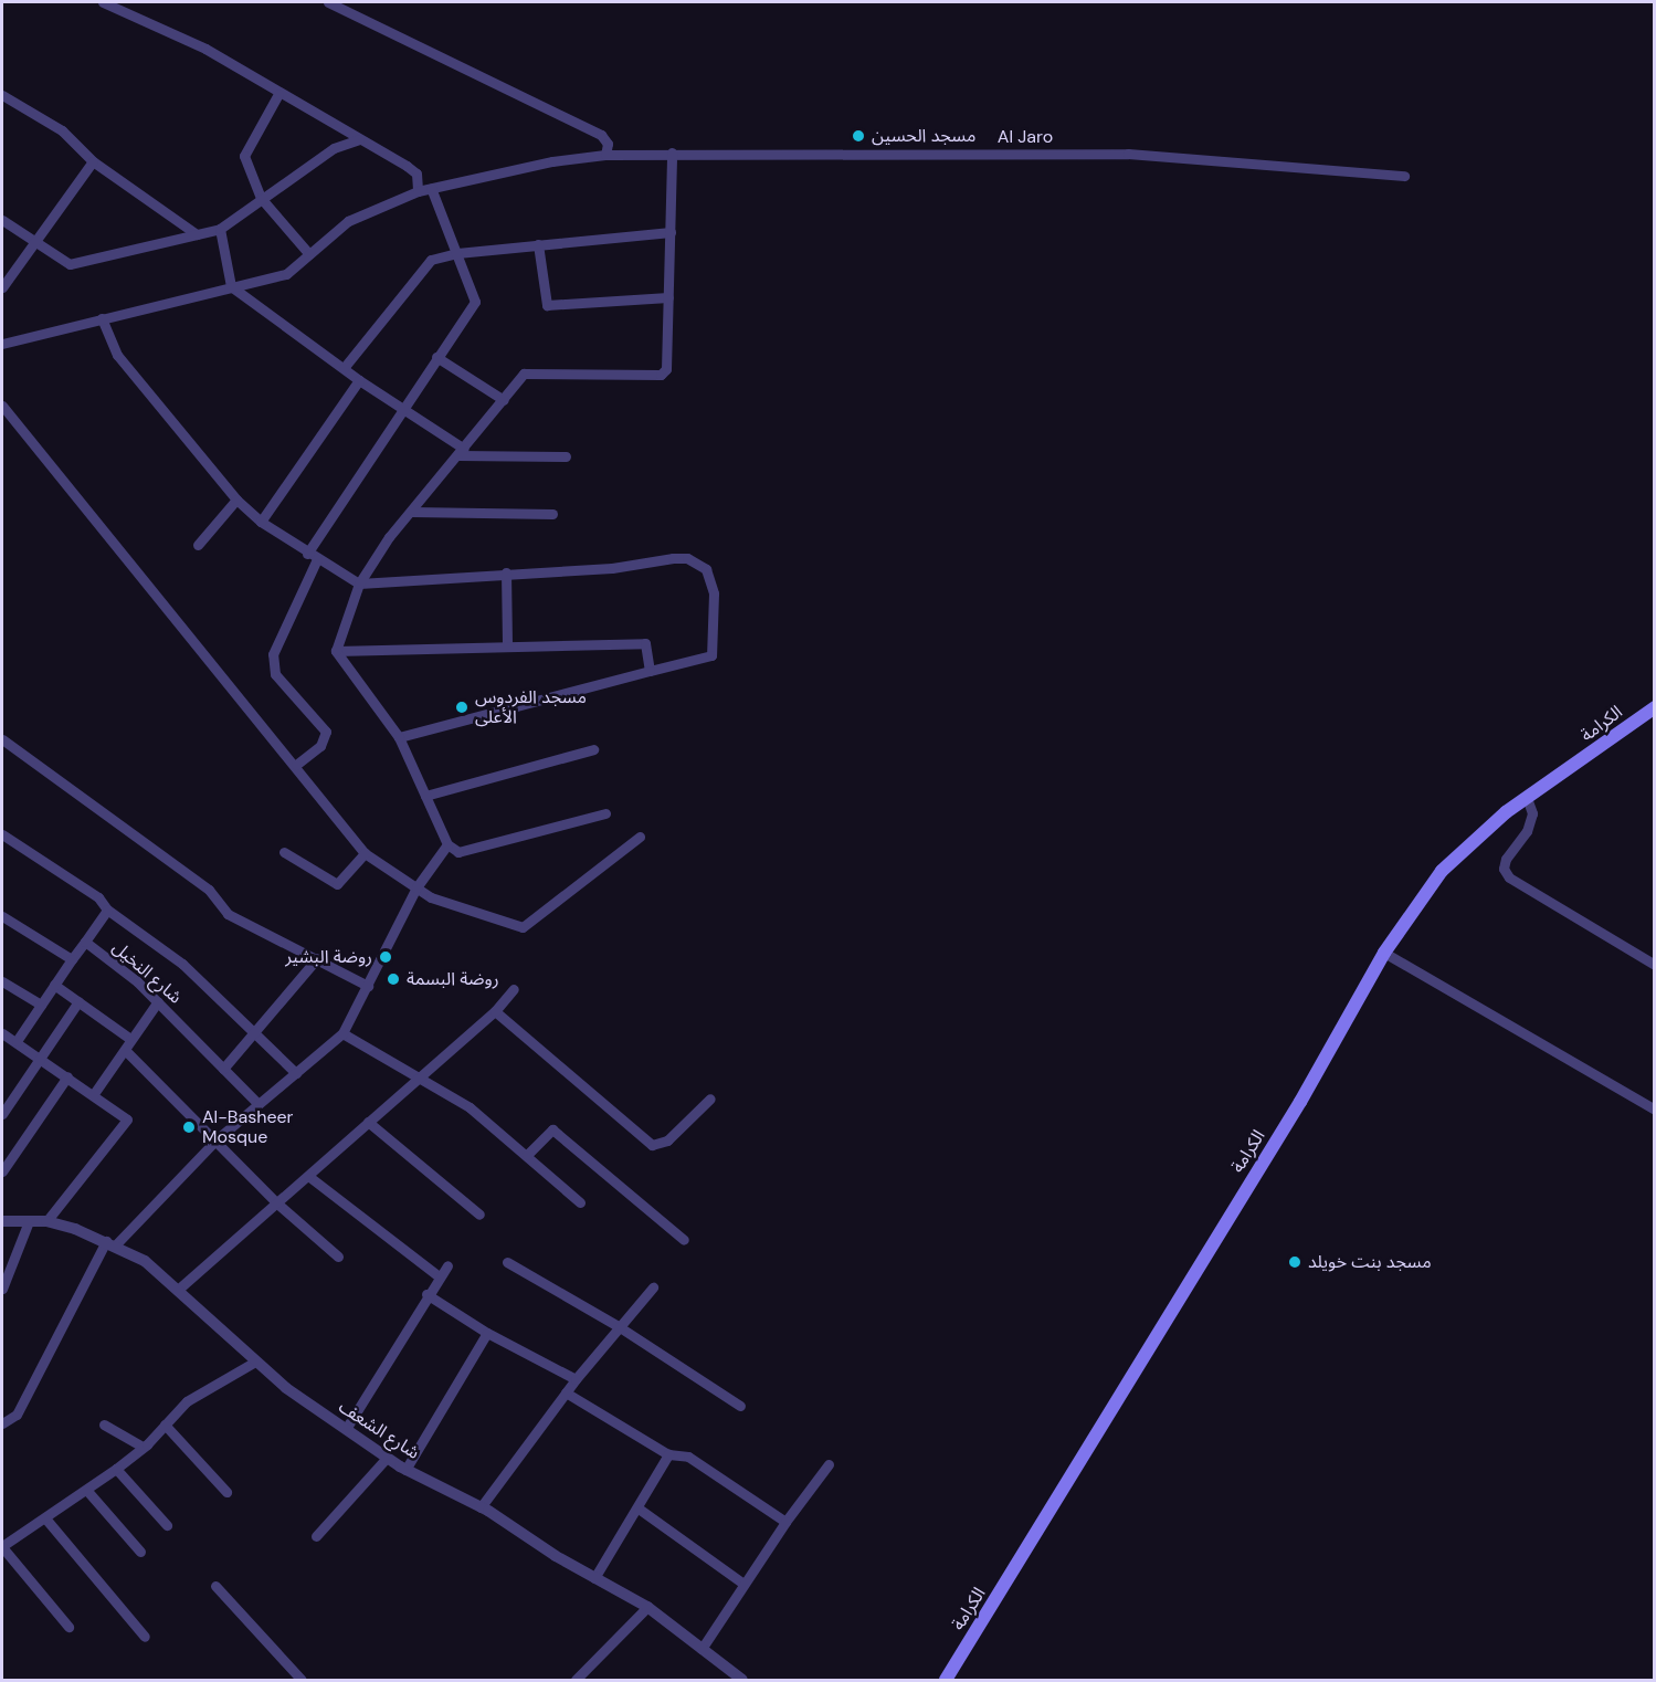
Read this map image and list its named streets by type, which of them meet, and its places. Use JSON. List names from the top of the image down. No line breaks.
{"streets":{"main road":["الكرامة"],"street":["Al Jaro","شارع النخيل","شارع الشعف"]},"places":["مسجد الحسين","مسجد الفردوس الأعلى","روضة البشير","روضة البسمة","Al-Basheer Mosque","مسجد بنت خويلد"]}
